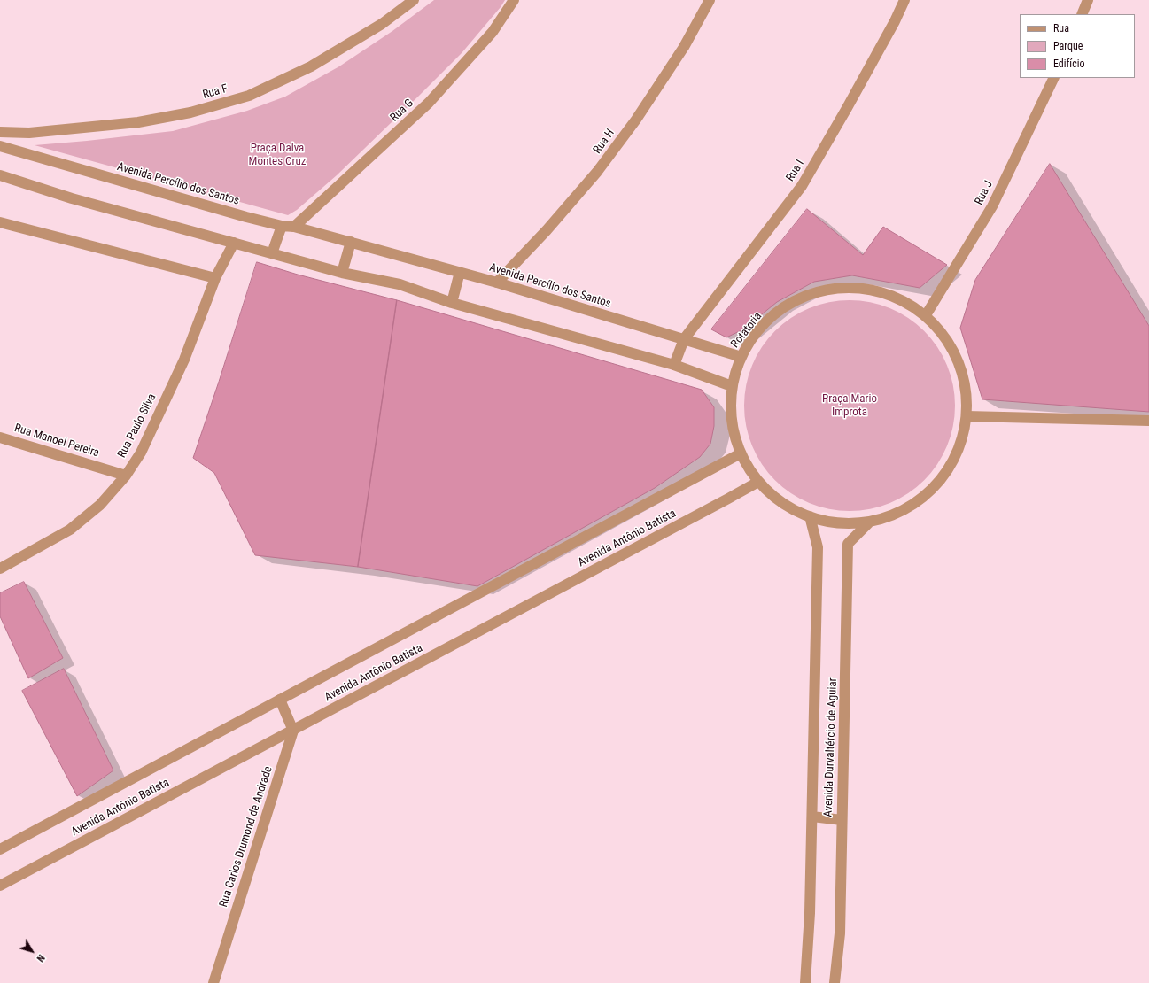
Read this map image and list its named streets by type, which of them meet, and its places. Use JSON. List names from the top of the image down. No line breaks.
{"streets":{"street":["Rua F","Rua G","Rua H","Rua I","Avenida Percílio dos Santos","Rua J","Rotatoria","Rua Paulo Silva","Rua Manoel Pereira","Avenida Antônio Batista","Avenida Durvaltércio de Aguiar","Rua Carlos Drumond de Andrade"]},"crossings":[["Rua G","Avenida Percílio dos Santos"],["Rua H","Avenida Percílio dos Santos"],["Rua I","Avenida Percílio dos Santos"],["Avenida Percílio dos Santos","Rotatoria"],["Rua J","Rotatoria"],["Rotatoria","Avenida Antônio Batista"],["Rotatoria","Avenida Durvaltércio de Aguiar"],["Rua Paulo Silva","Rua Manoel Pereira"],["Avenida Antônio Batista","Rua Carlos Drumond de Andrade"]],"parks":["Praça Dalva Montes Cruz","Praça Mario Improta"],"legend":["Rua","Parque","Edifício"],"north":"bottom right"}
